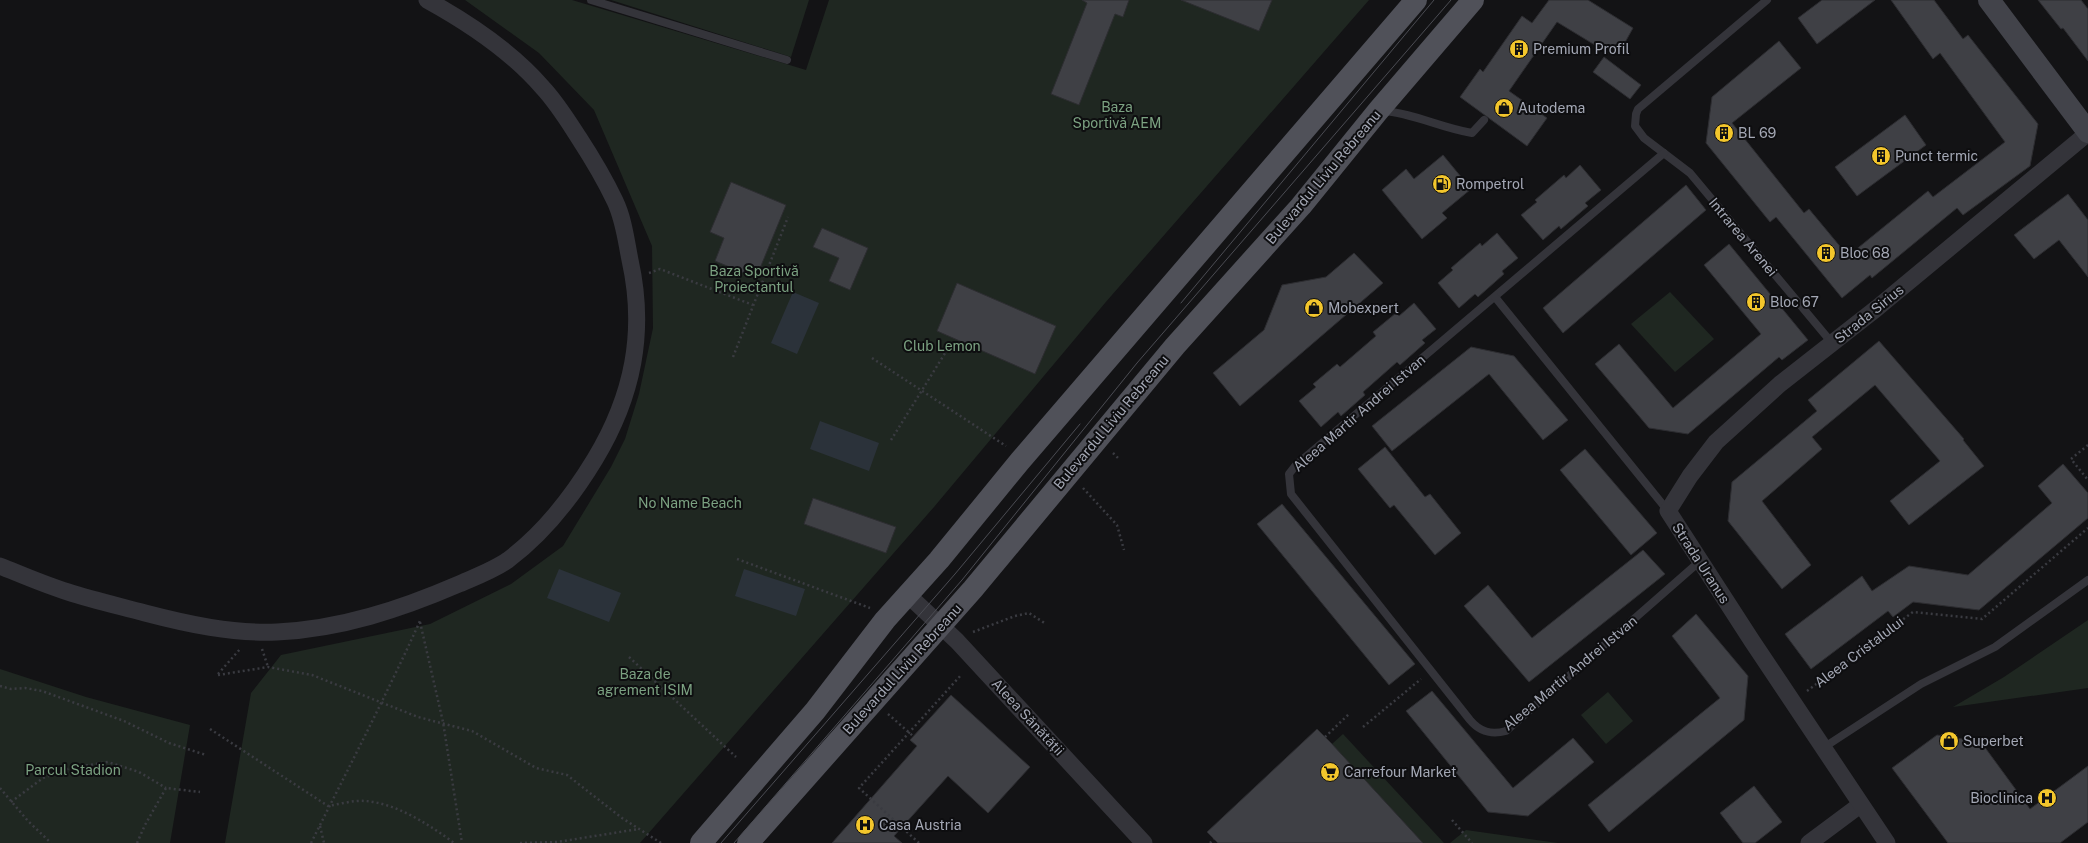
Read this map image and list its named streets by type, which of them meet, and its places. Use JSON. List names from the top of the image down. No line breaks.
{"streets":{"main road":["Bulevardul Liviu Rebreanu"],"street":["Strada Sirius","Strada Uranus","Aleea Sănătății"],"lane":["Intrarea Arenei","Aleea Martir Andrei Istvan"],"path":["Aleea Cristalului"]},"crossings":[["Bulevardul Liviu Rebreanu","Aleea Sănătății"],["Intrarea Arenei","Strada Sirius"],["Intrarea Arenei","Aleea Martir Andrei Istvan"],["Strada Sirius","Strada Uranus"],["Aleea Martir Andrei Istvan","Strada Uranus"],["Strada Uranus","Aleea Cristalului"]],"parks":["Baza Sportivă AEM","Baza Sportivă Proiectantul","Club Lemon","No Name Beach","Baza de agrement ISIM","Parcul Stadion"],"places":{"building":["Premium Profil","BL 69","Punct termic","Bloc 68","Bloc 67"],"shop":["Autodema","Mobexpert","Superbet"],"fuel station":["Rompetrol"],"supermarket":["Carrefour Market"],"hospital":["Bioclinica","Casa Austria"]}}
